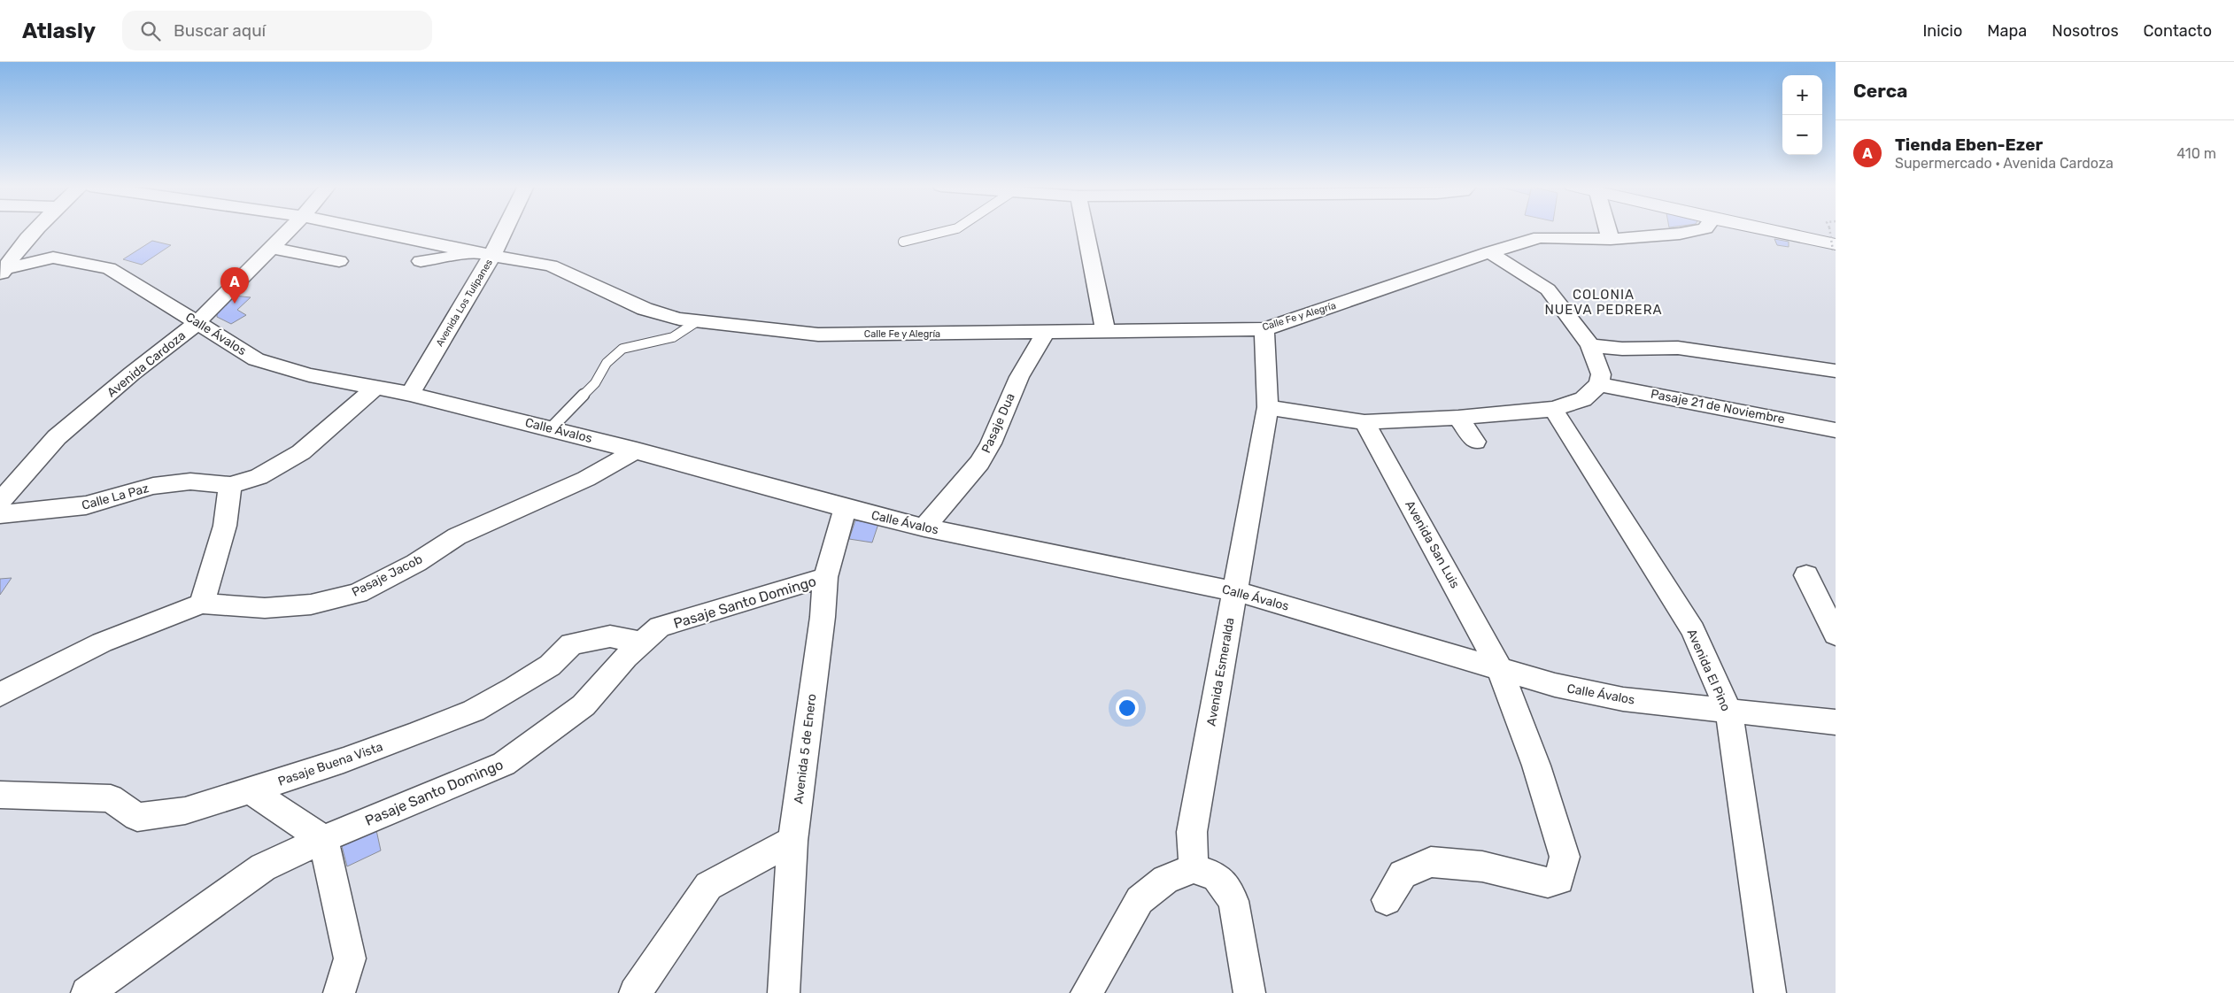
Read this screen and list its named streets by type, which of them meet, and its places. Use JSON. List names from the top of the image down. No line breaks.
{"streets":{"street":["Avenida Los Tulipanes","Calle Fe y Alegría","Calle Ávalos","Avenida Cardoza","Pasaje 21 de Noviembre","Pasaje Dua","Calle La Paz","Avenida San Luis","Pasaje Jacob","Pasaje Santo Domingo","Avenida El Pino","Avenida Esmeralda","Avenida 5 de Enero","Pasaje Buena Vista"]},"crossings":[["Avenida Los Tulipanes","Calle Fe y Alegría"],["Avenida Los Tulipanes","Calle Ávalos"],["Calle Fe y Alegría","Pasaje Dua"],["Calle Fe y Alegría","Avenida Esmeralda"],["Calle Ávalos","Avenida Cardoza"],["Calle Ávalos","Pasaje Dua"],["Calle Ávalos","Calle La Paz"],["Calle Ávalos","Avenida San Luis"],["Calle Ávalos","Pasaje Jacob"],["Calle Ávalos","Avenida El Pino"],["Calle Ávalos","Avenida Esmeralda"],["Calle Ávalos","Avenida 5 de Enero"],["Pasaje Santo Domingo","Avenida 5 de Enero"],["Pasaje Santo Domingo","Pasaje Buena Vista"]],"districts":["COLONIA NUEVA PEDRERA"],"page":{"header":"Atlasly","search":"Buscar aquí","nav":["Inicio","Mapa","Nosotros","Contacto"],"heading":"Cerca","map_buttons":["+","−"],"list":[{"mark":"A","name":"Tienda Eben-Ezer","note":"Supermercado · Avenida Cardoza","value":"410 m"}],"pins":"A"}}
